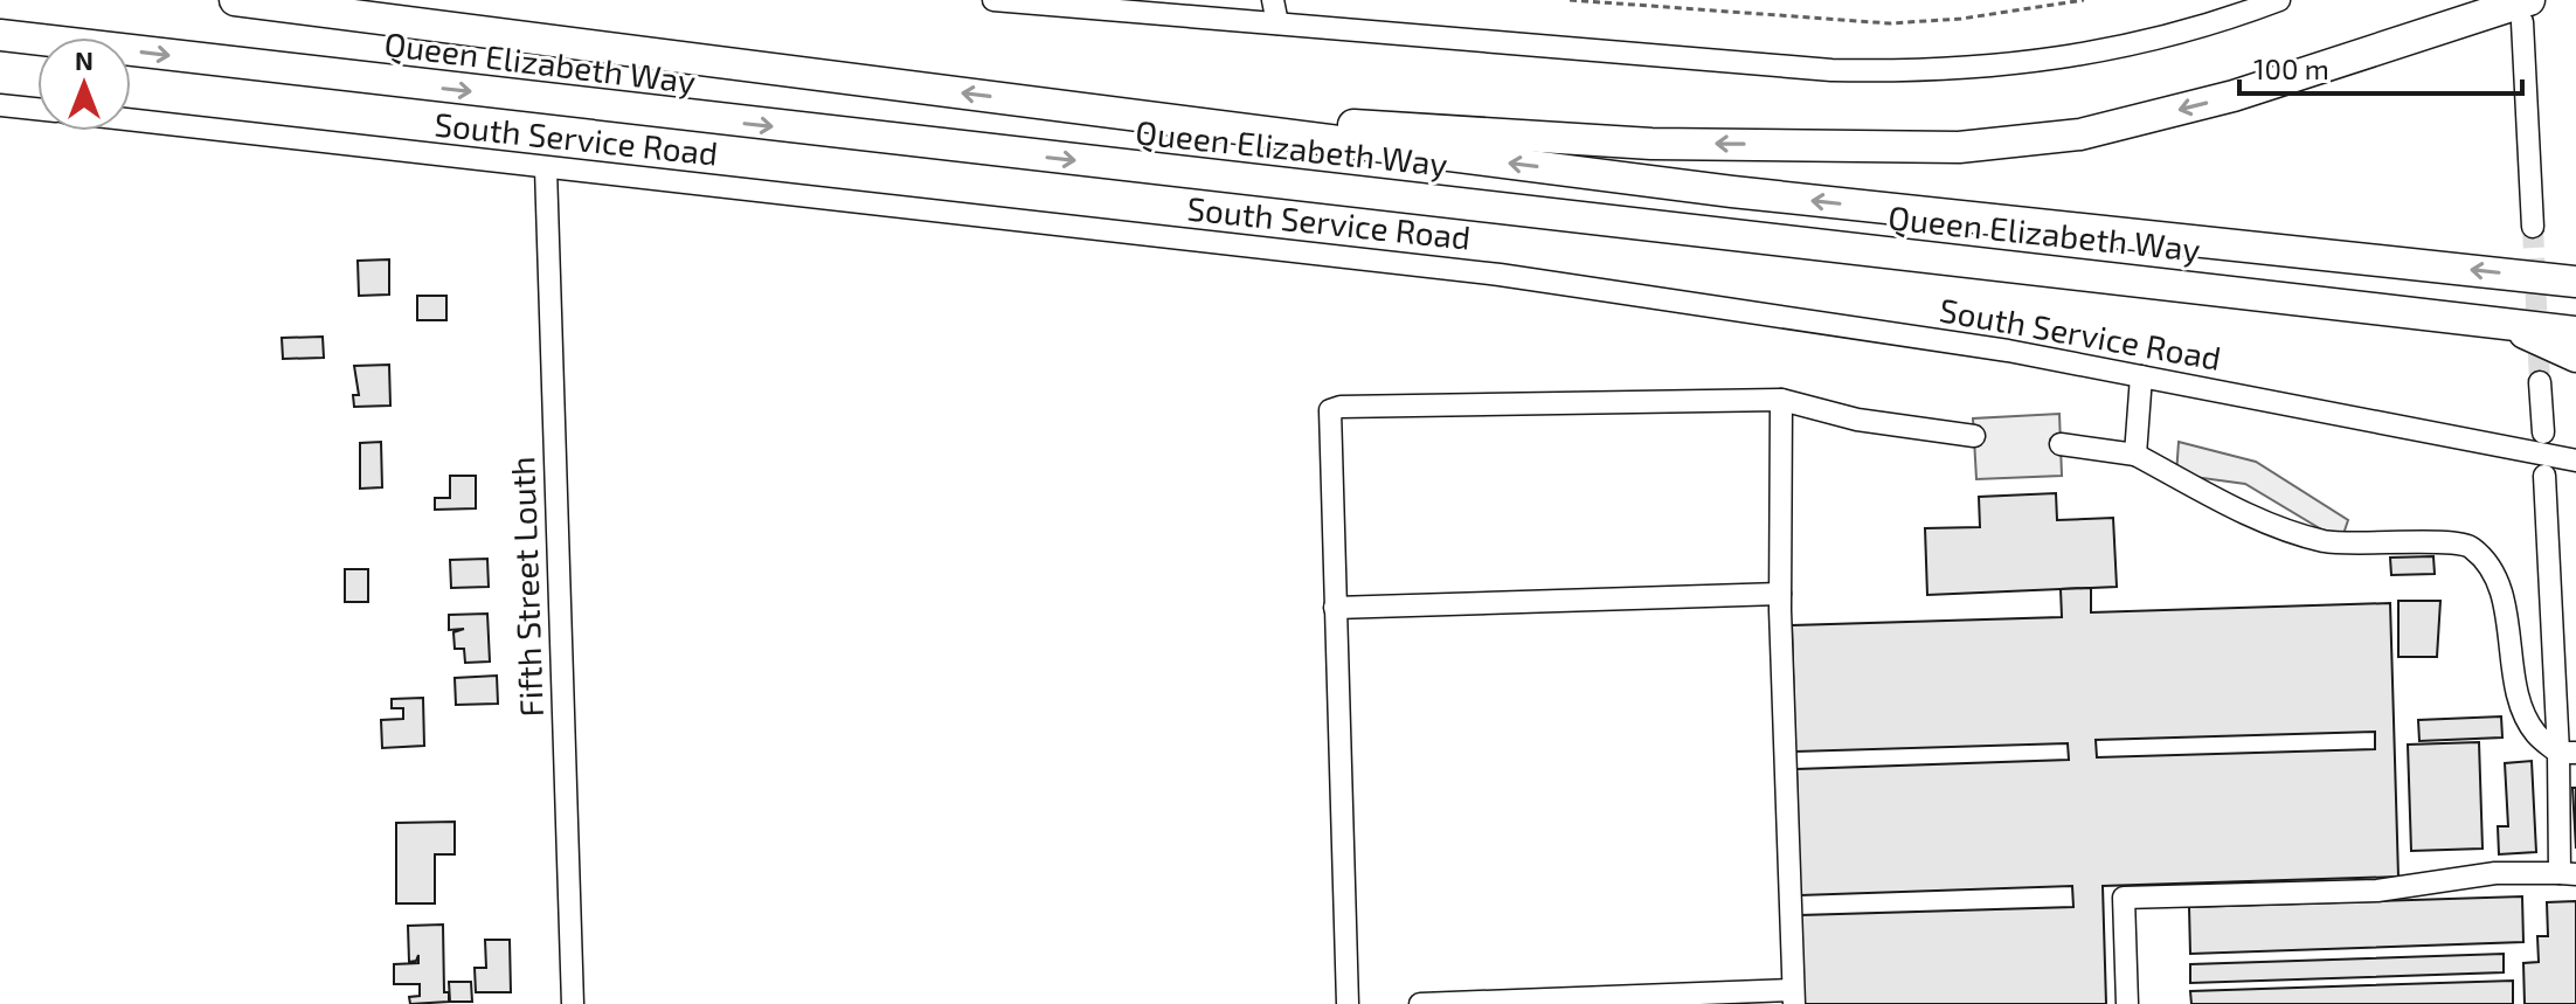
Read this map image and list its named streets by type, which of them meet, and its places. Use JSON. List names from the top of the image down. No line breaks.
{"streets":{"highway":["Queen Elizabeth Way"],"street":["South Service Road","Fifth Street Louth"]},"crossings":[["South Service Road","Fifth Street Louth"]],"scale_bar":"100 m","north":"top"}
